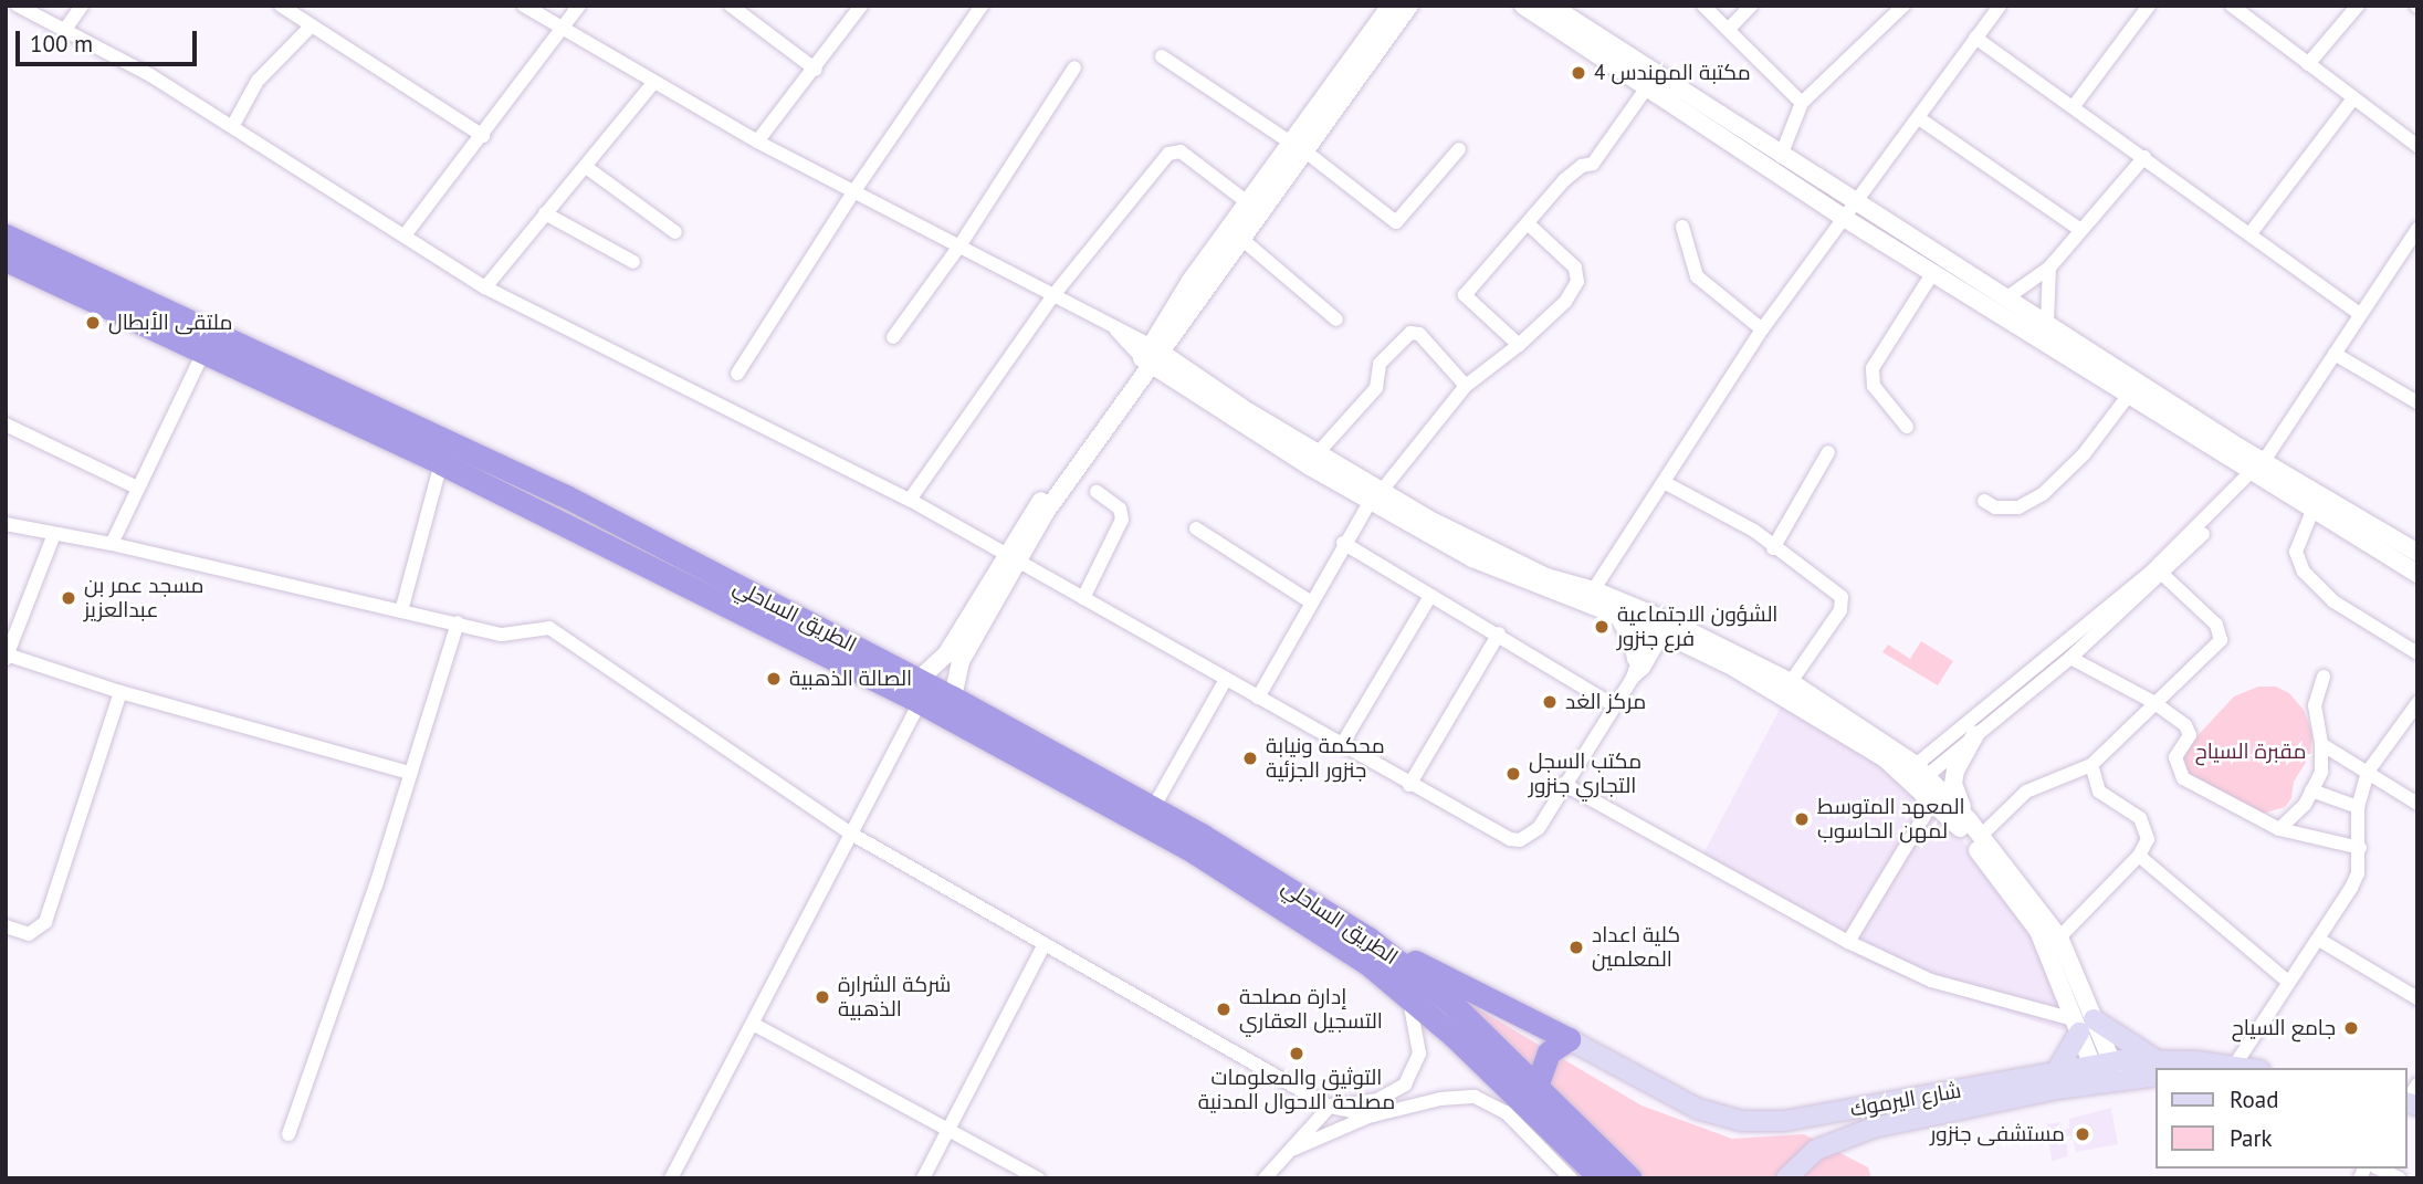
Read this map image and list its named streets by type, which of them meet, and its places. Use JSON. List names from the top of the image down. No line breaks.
{"streets":{"highway":["الطريق الساحلي"],"main road":["شارع اليرموك"]},"parks":["مقبرة السياح"],"places":["مكتبة المهندس 4","ملتقى الأبطال","مسجد عمر بن عبدالعزيز","الشؤون الاجتماعية فرع جنزور","الصالة الذهبية","مركز الغد","محكمة ونيابة جنزور الجزئية","مكتب السجل التجاري جنزور","المعهد المتوسط لمهن الحاسوب","كلية اعداد المعلمين","شركة الشرارة الذهبية","إدارة مصلحة التسجيل العقاري","جامع السياح","التوثيق والمعلومات مصلحة الاحوال المدنية","مستشفى جنزور"],"legend":["Road","Park"],"scale_bar":"100 m"}
